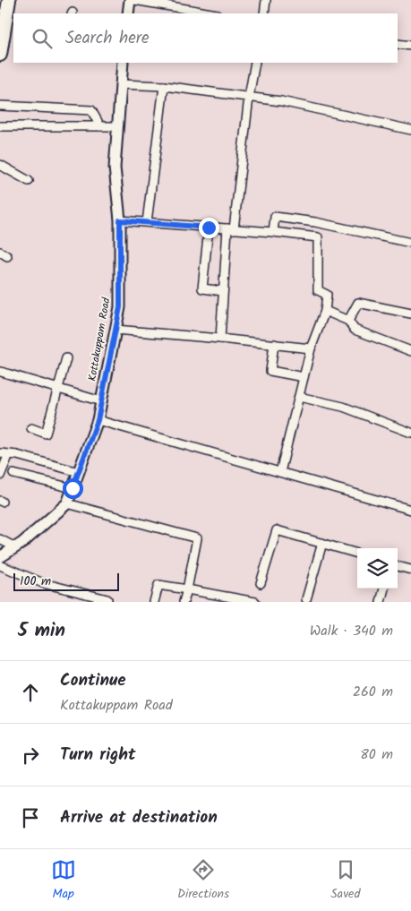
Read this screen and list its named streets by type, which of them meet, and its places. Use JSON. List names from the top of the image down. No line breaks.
{"streets":{"street":["Kottakuppam Road"]},"scale_bar":"100 m","page":{"search":"Search here","scale":"100 m","heading":["5 min","Walk · 340 m"],"list":[["Continue","Kottakuppam Road","260 m"],["Turn right","80 m"],"Arrive at destination"],"nav":["Map","Directions","Saved"]}}
